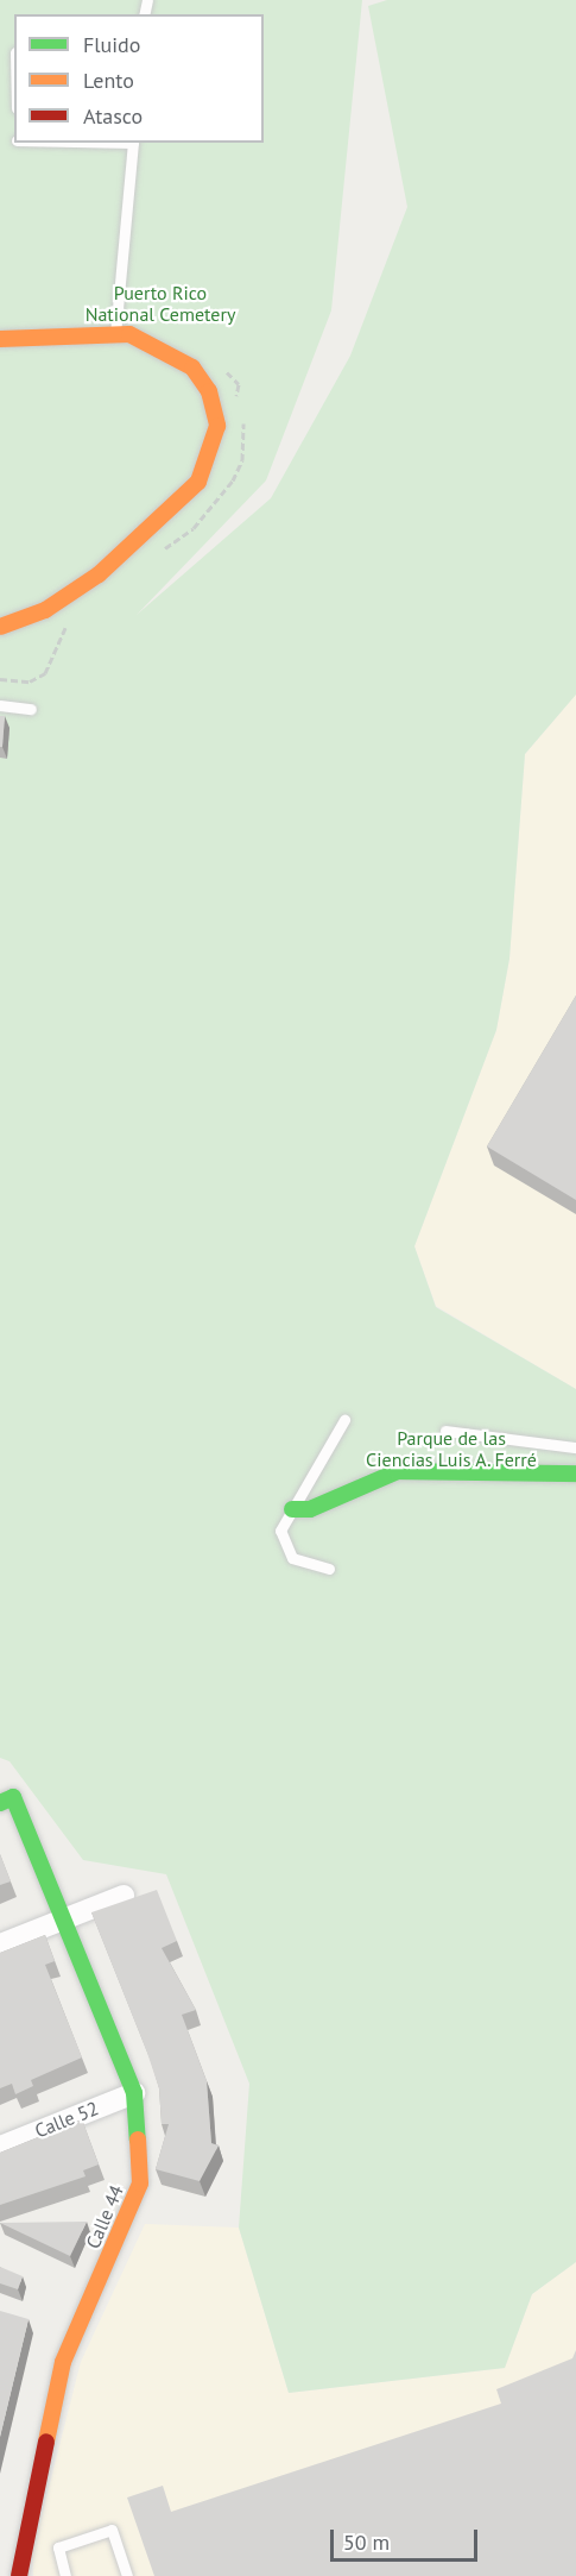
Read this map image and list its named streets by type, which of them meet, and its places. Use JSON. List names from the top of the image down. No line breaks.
{"streets":{"street":["Calle 52","Calle 44"]},"crossings":[["Calle 52","Calle 44"]],"parks":["Puerto Rico National Cemetery","Parque de las Ciencias Luis A. Ferré"],"legend":["Fluido","Lento","Atasco"],"scale_bar":"50 m"}
